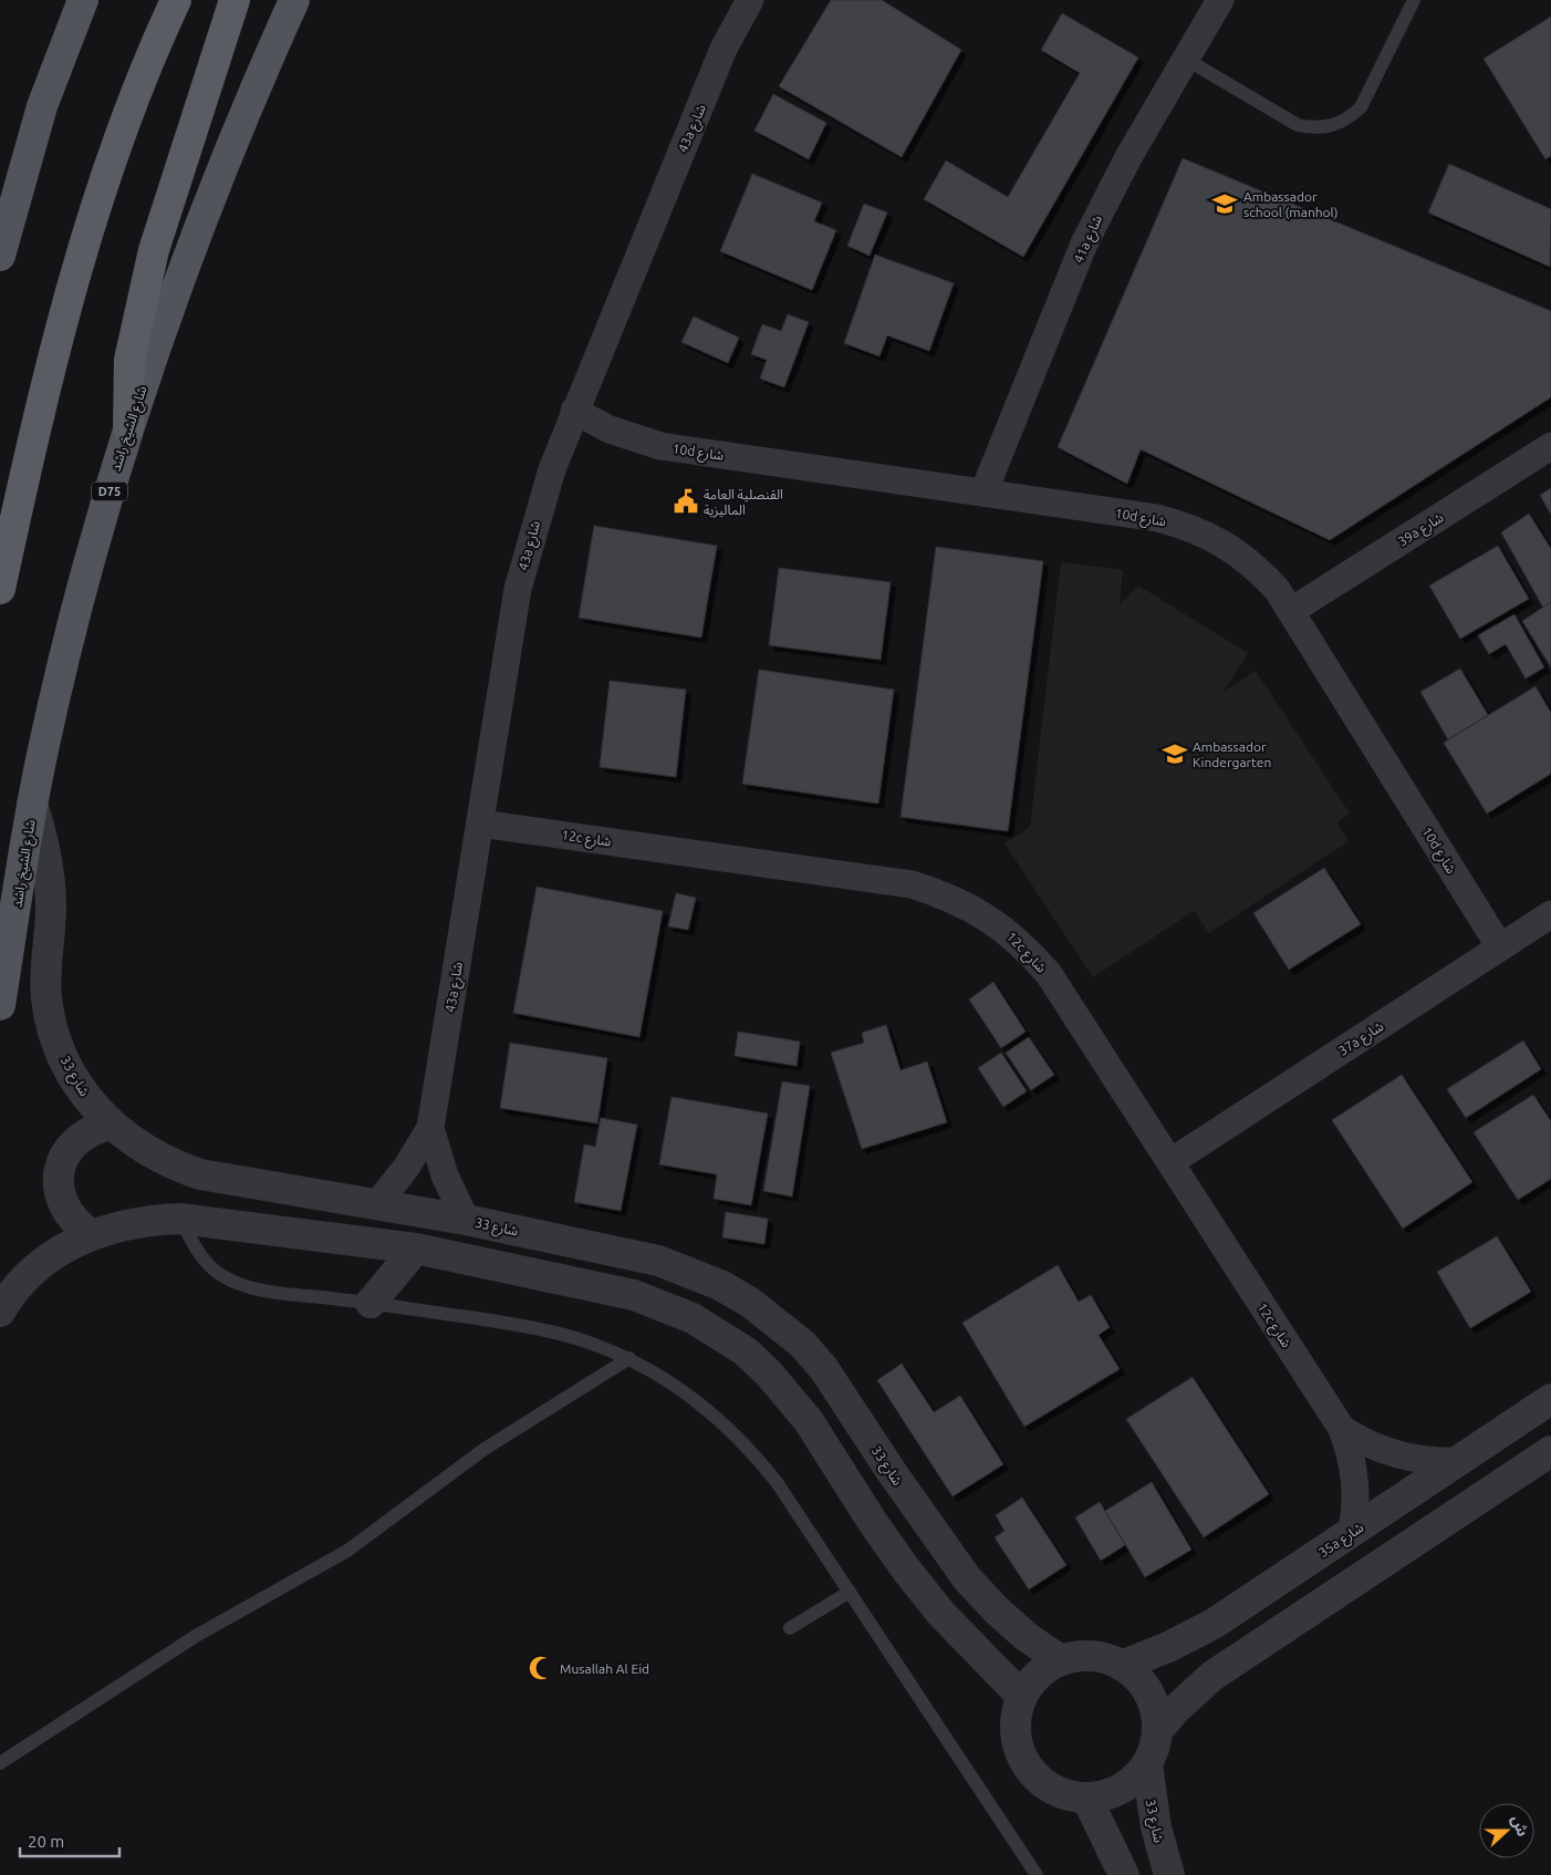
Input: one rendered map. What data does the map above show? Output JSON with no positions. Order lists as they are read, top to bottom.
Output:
{
  "streets": {
    "main road": ["شارع الشيخ راشد", "D75"],
    "street": [
      "43a شارع",
      "41a شارع",
      "10d شارع",
      "39a شارع",
      "12c شارع",
      "37a شارع",
      "شارع 33",
      "35a شارع"
    ]
  },
  "crossings": [
    ["43a شارع", "10d شارع"],
    ["43a شارع", "12c شارع"],
    ["43a شارع", "شارع 33"],
    ["41a شارع", "10d شارع"],
    ["شارع الشيخ راشد", "شارع 33"],
    ["10d شارع", "39a شارع"],
    ["10d شارع", "37a شارع"],
    ["12c شارع", "37a شارع"],
    ["12c شارع", "35a شارع"],
    ["شارع 33", "35a شارع"]
  ],
  "places": {
    "school or university": ["Ambassador school (manhol)", "Ambassador Kindergarten"],
    "public building": ["القنصلية العامة الماليزية"],
    "mosque": ["Musallah Al Eid"]
  },
  "scale_bar": "20 m",
  "north": "right"
}
